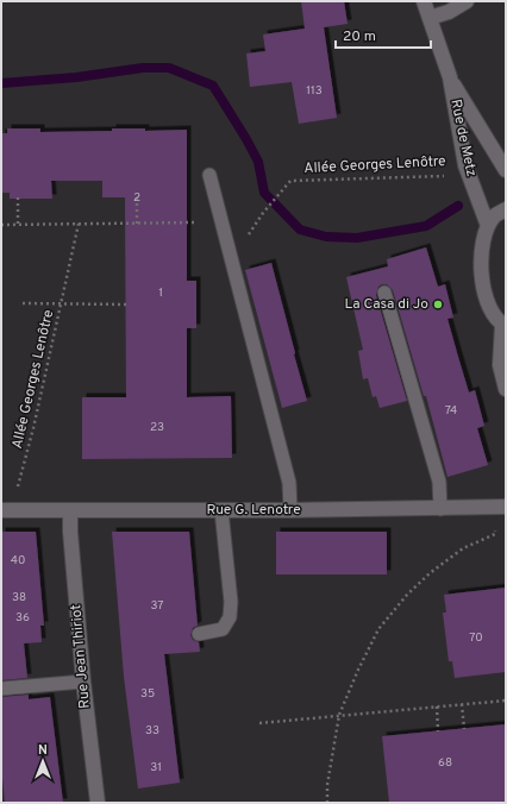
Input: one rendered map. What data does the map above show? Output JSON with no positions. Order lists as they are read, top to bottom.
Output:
{
  "streets": {
    "street": ["Rue de Metz", "Rue G. Lenotre", "Rue Jean Thiriot"],
    "path": ["Allée Georges Lenôtre"]
  },
  "crossings": [
    ["Rue de Metz", "Allée Georges Lenôtre"],
    ["Allée Georges Lenôtre", "Rue G. Lenotre"],
    ["Rue G. Lenotre", "Rue Jean Thiriot"]
  ],
  "places": ["La Casa di Jo"],
  "house_numbers": [
    "113",
    "2",
    "1",
    "74",
    "23",
    "40",
    "38",
    "37",
    "36",
    "70",
    "35",
    "33",
    "68",
    "31"
  ],
  "scale_bar": "20 m",
  "north": "top"
}
